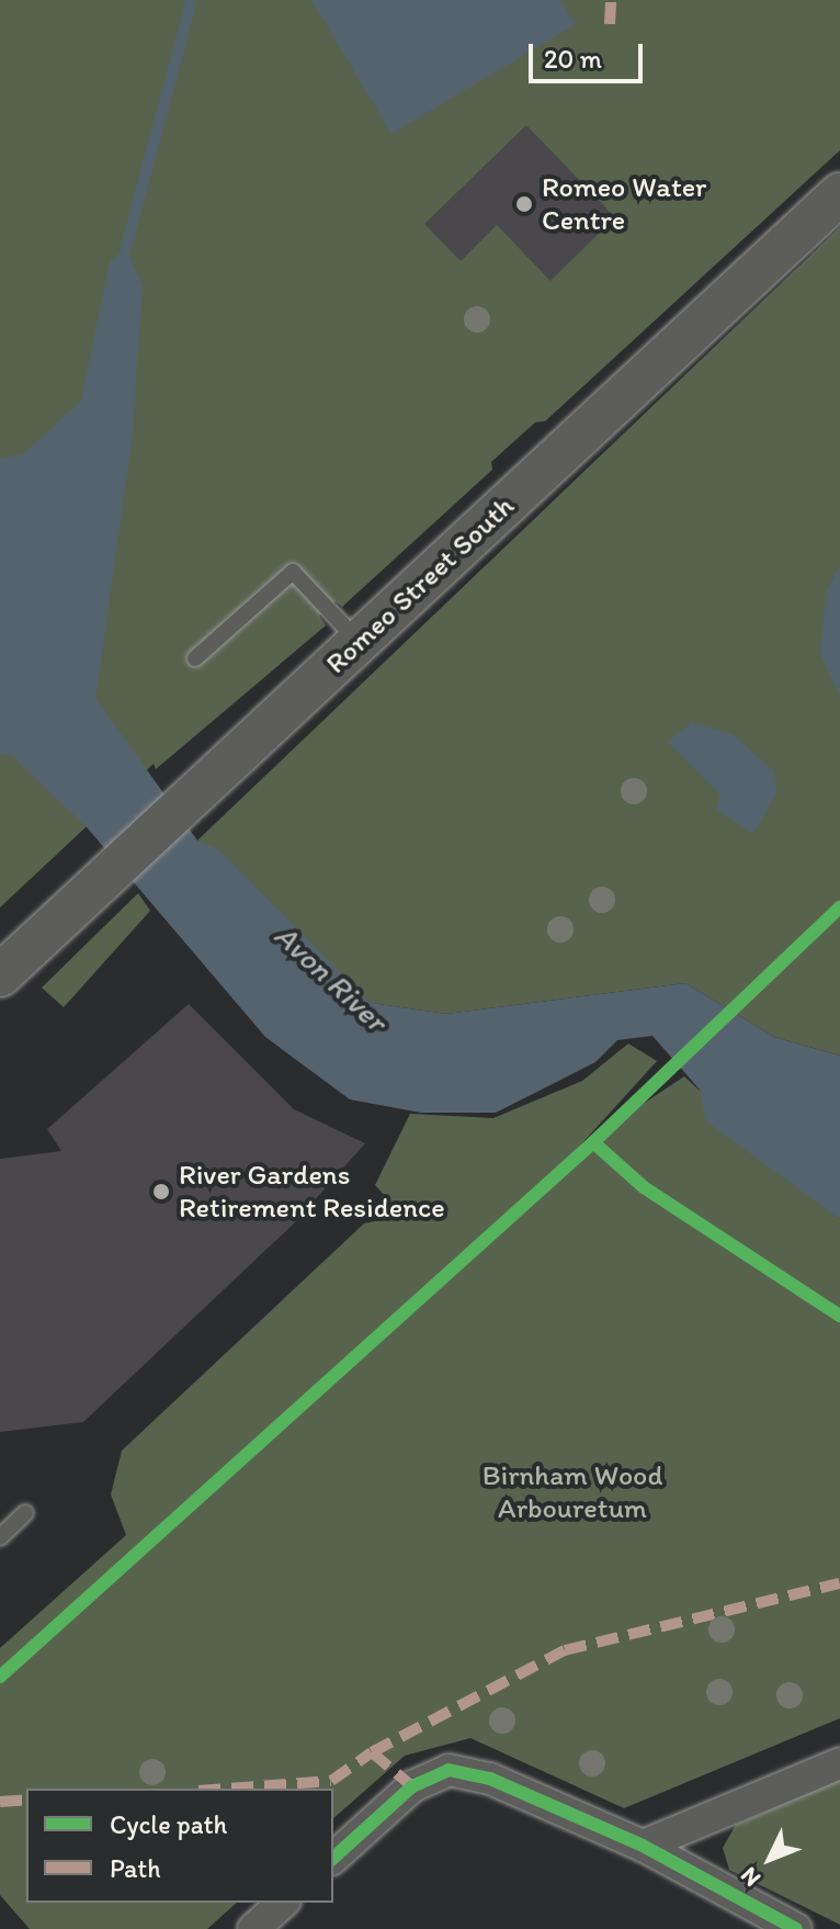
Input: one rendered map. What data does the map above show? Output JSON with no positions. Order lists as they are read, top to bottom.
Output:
{
  "streets": {
    "main road": ["Romeo Street South"]
  },
  "water": ["Avon River"],
  "parks": ["Birnham Wood Arbouretum"],
  "places": ["Romeo Water Centre", "River Gardens Retirement Residence"],
  "legend": ["Cycle path", "Path"],
  "scale_bar": "20 m",
  "north": "bottom left"
}
